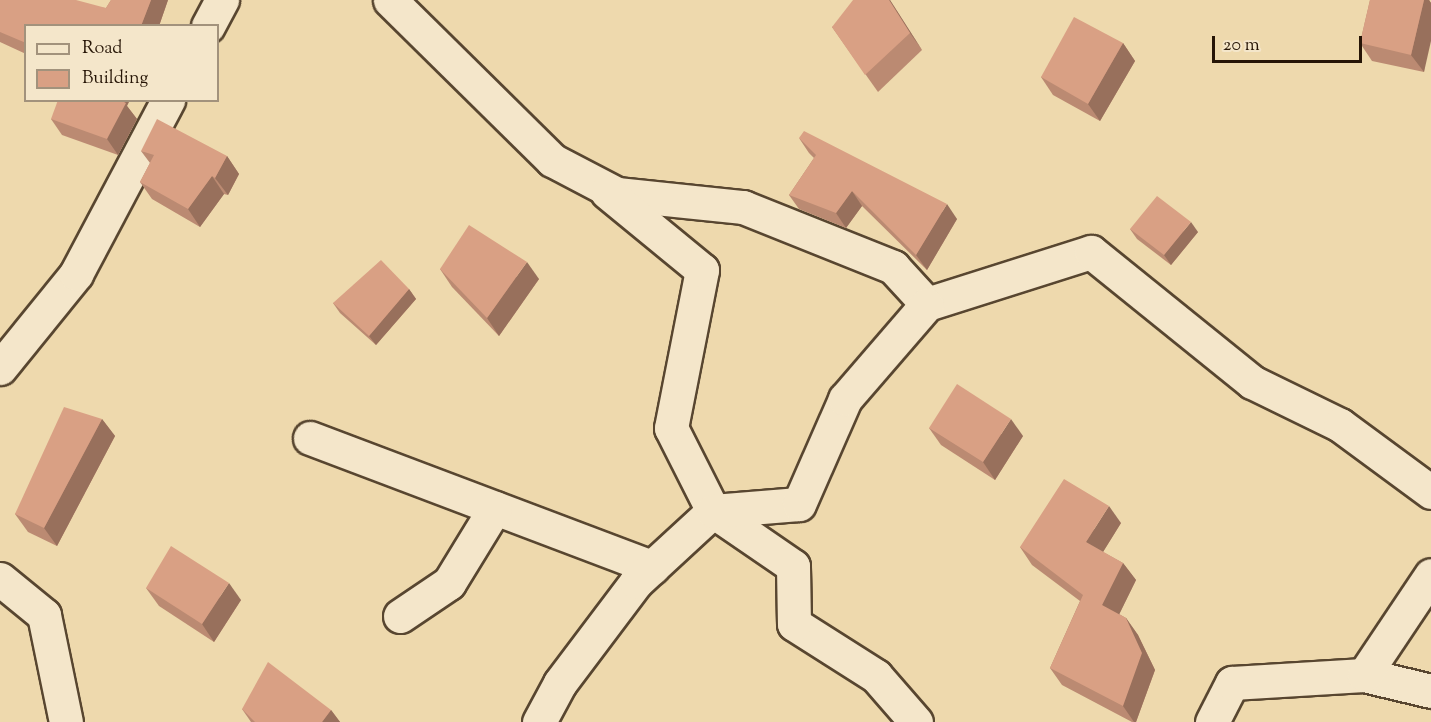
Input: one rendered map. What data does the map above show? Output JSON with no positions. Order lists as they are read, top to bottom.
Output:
{
  "legend": ["Road", "Building"],
  "scale_bar": "20 m"
}
